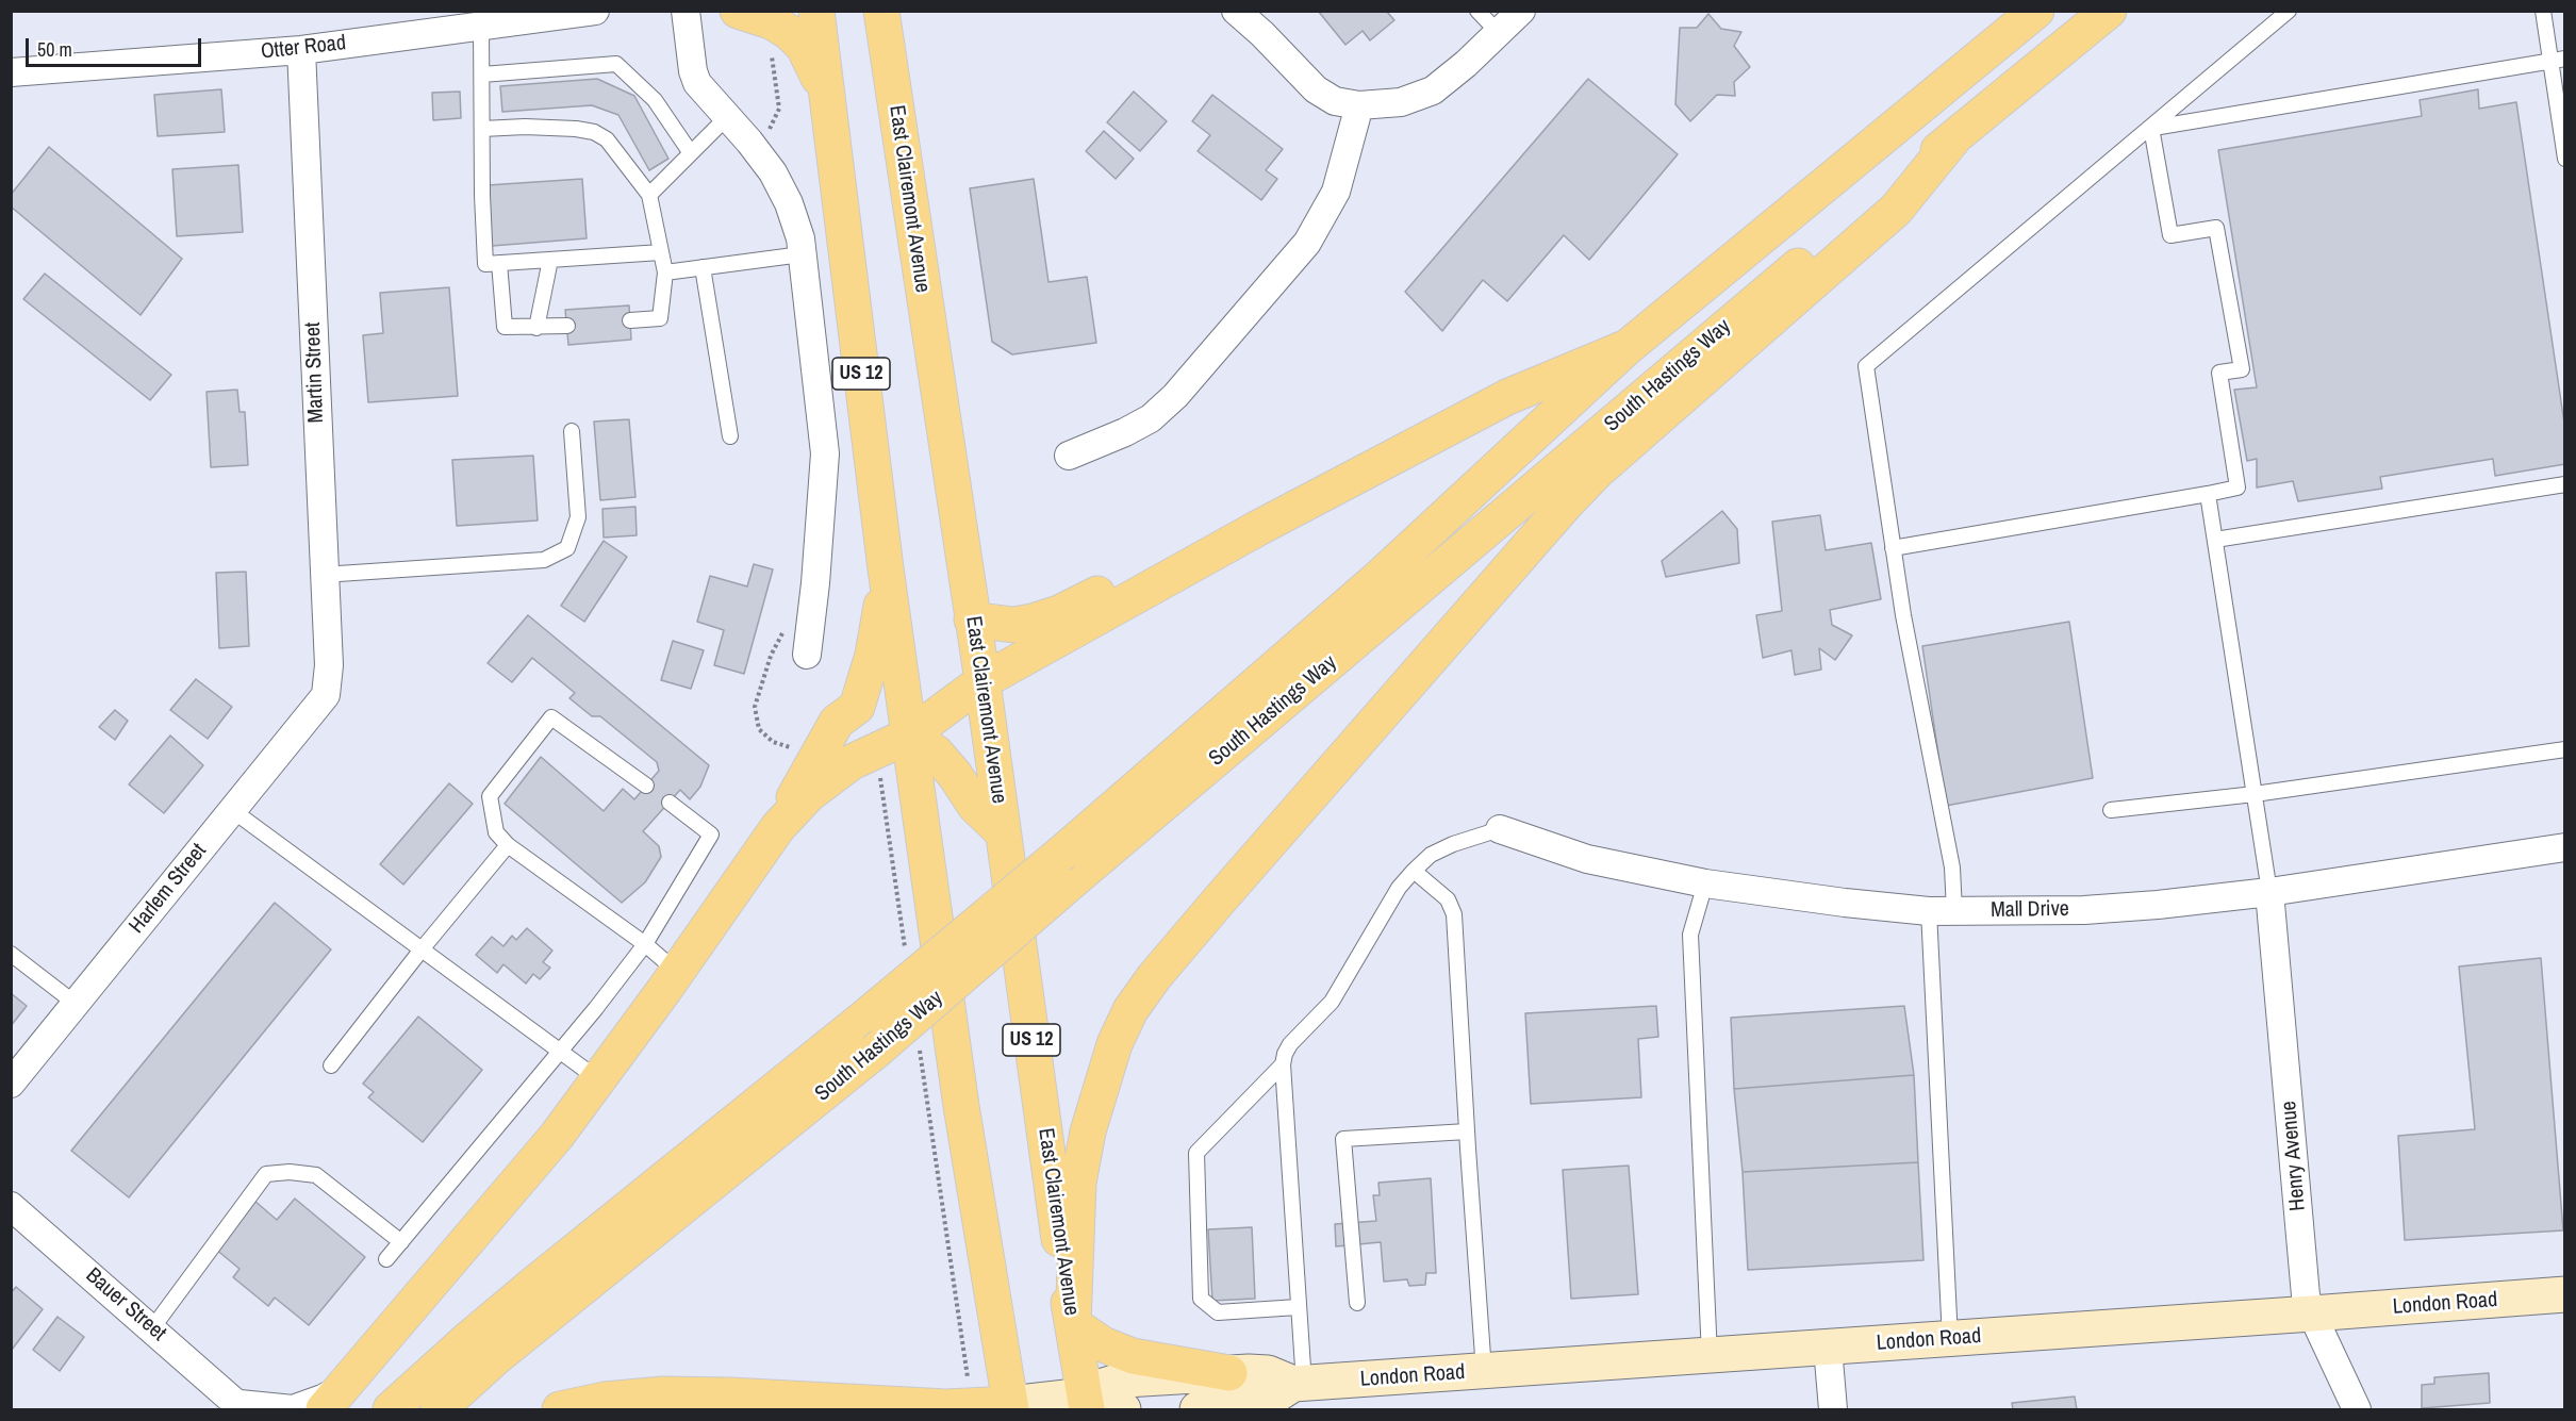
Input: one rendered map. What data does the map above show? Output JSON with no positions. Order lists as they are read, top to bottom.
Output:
{
  "streets": {
    "main road": ["East Clairemont Avenue", "US 12", "South Hastings Way"],
    "street": [
      "Otter Road",
      "Martin Street",
      "Harlem Street",
      "Mall Drive",
      "Henry Avenue",
      "London Road",
      "Bauer Street"
    ]
  },
  "crossings": [
    ["Otter Road", "Martin Street"],
    ["East Clairemont Avenue", "London Road"],
    ["Martin Street", "Harlem Street"],
    ["US 12", "London Road"],
    ["Mall Drive", "Henry Avenue"],
    ["Henry Avenue", "London Road"]
  ],
  "scale_bar": "50 m"
}
